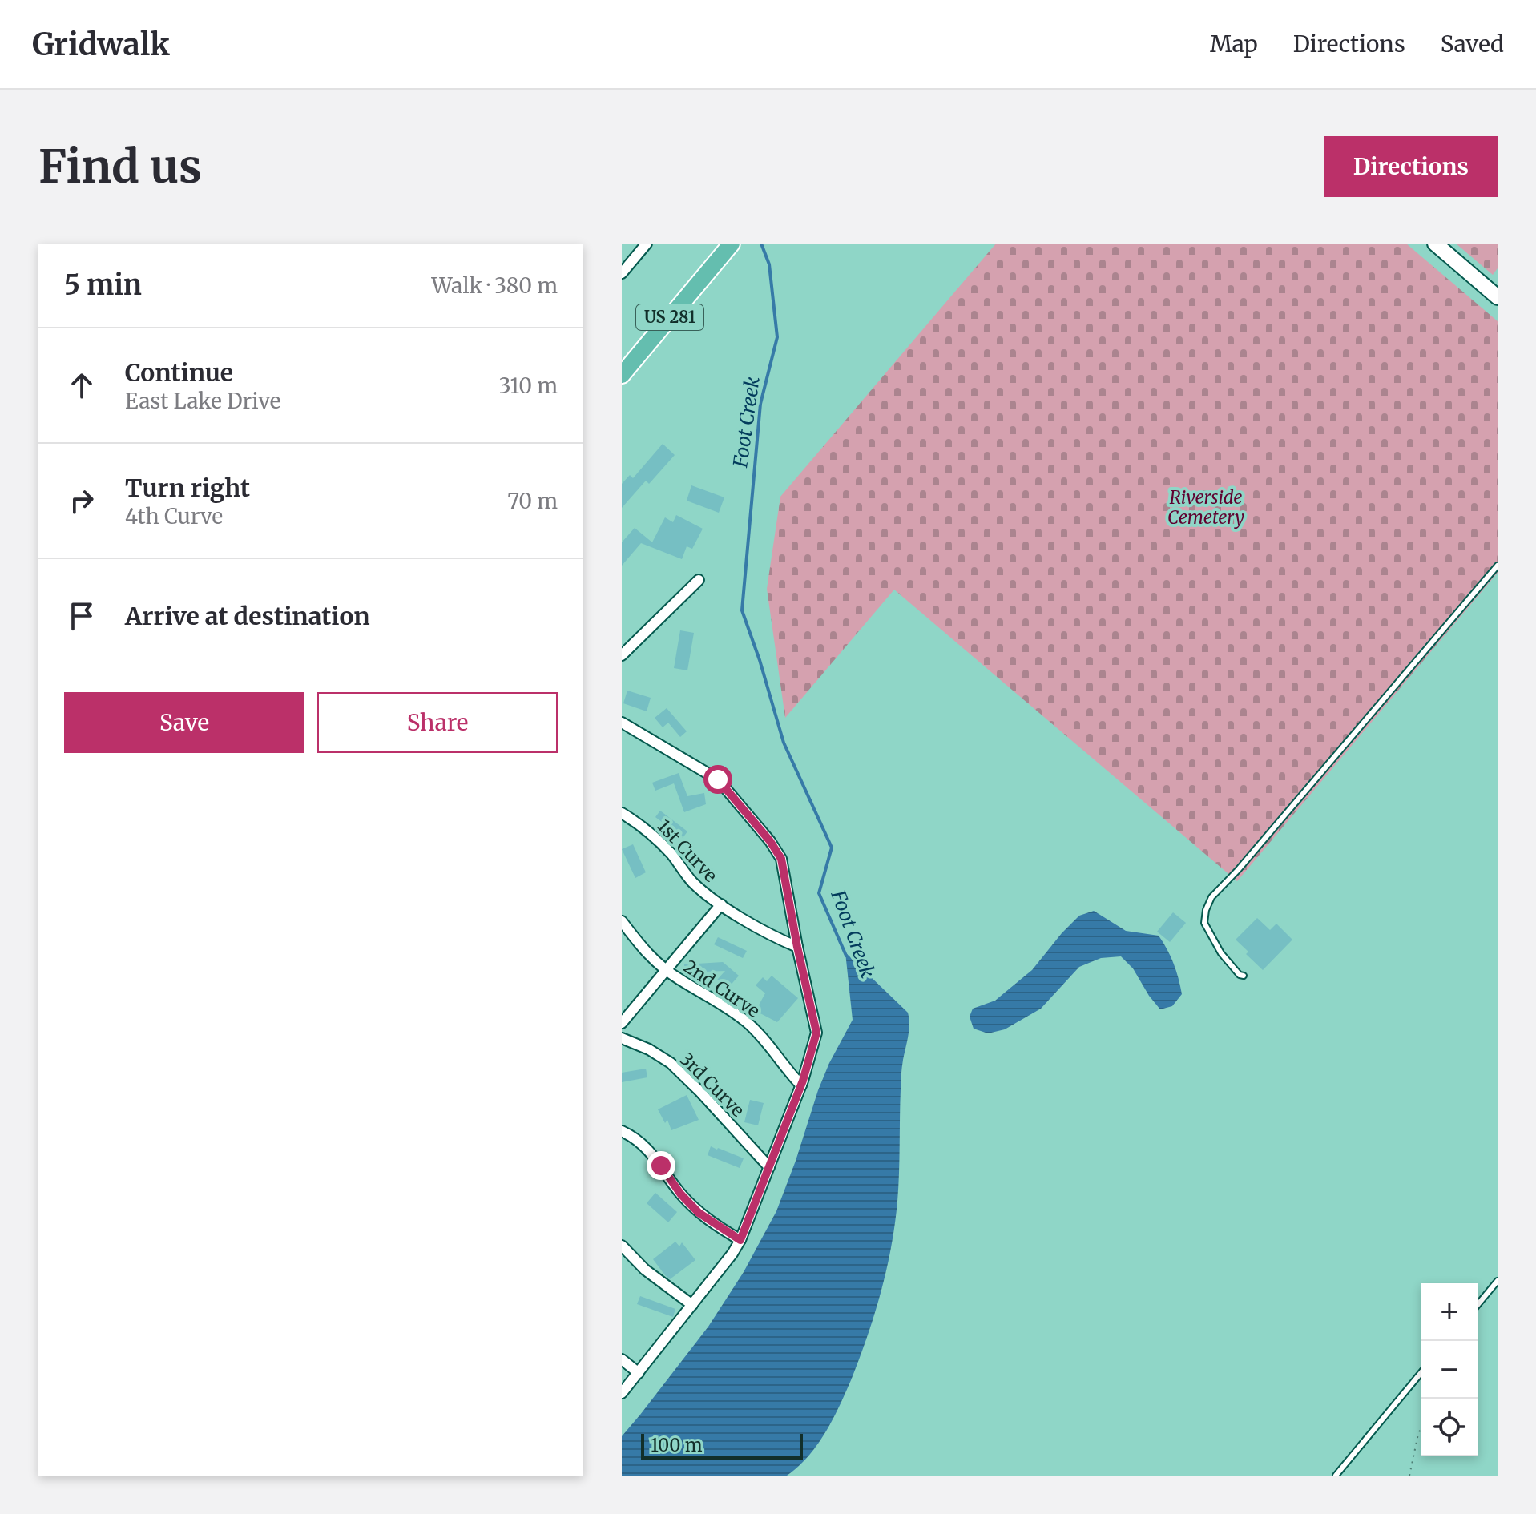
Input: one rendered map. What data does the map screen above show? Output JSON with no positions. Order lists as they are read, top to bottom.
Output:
{
  "streets": {
    "highway": ["US 281"],
    "street": ["1st Curve", "2nd Curve", "3rd Curve"]
  },
  "water": ["Foot Creek"],
  "parks": ["Riverside Cemetery"],
  "scale_bar": "100 m",
  "page": {
    "header": "Gridwalk",
    "nav": ["Map", "Directions", "Saved"],
    "buttons": [
      "Directions",
      ["Save", "Share"]
    ],
    "title": "Find us",
    "heading": ["5 min", "Walk · 380 m"],
    "list": [
      ["Continue", "East Lake Drive", "310 m"],
      ["Turn right", "4th Curve", "70 m"],
      "Arrive at destination"
    ],
    "map_buttons": ["+", "−"],
    "scale": "100 m"
  }
}
